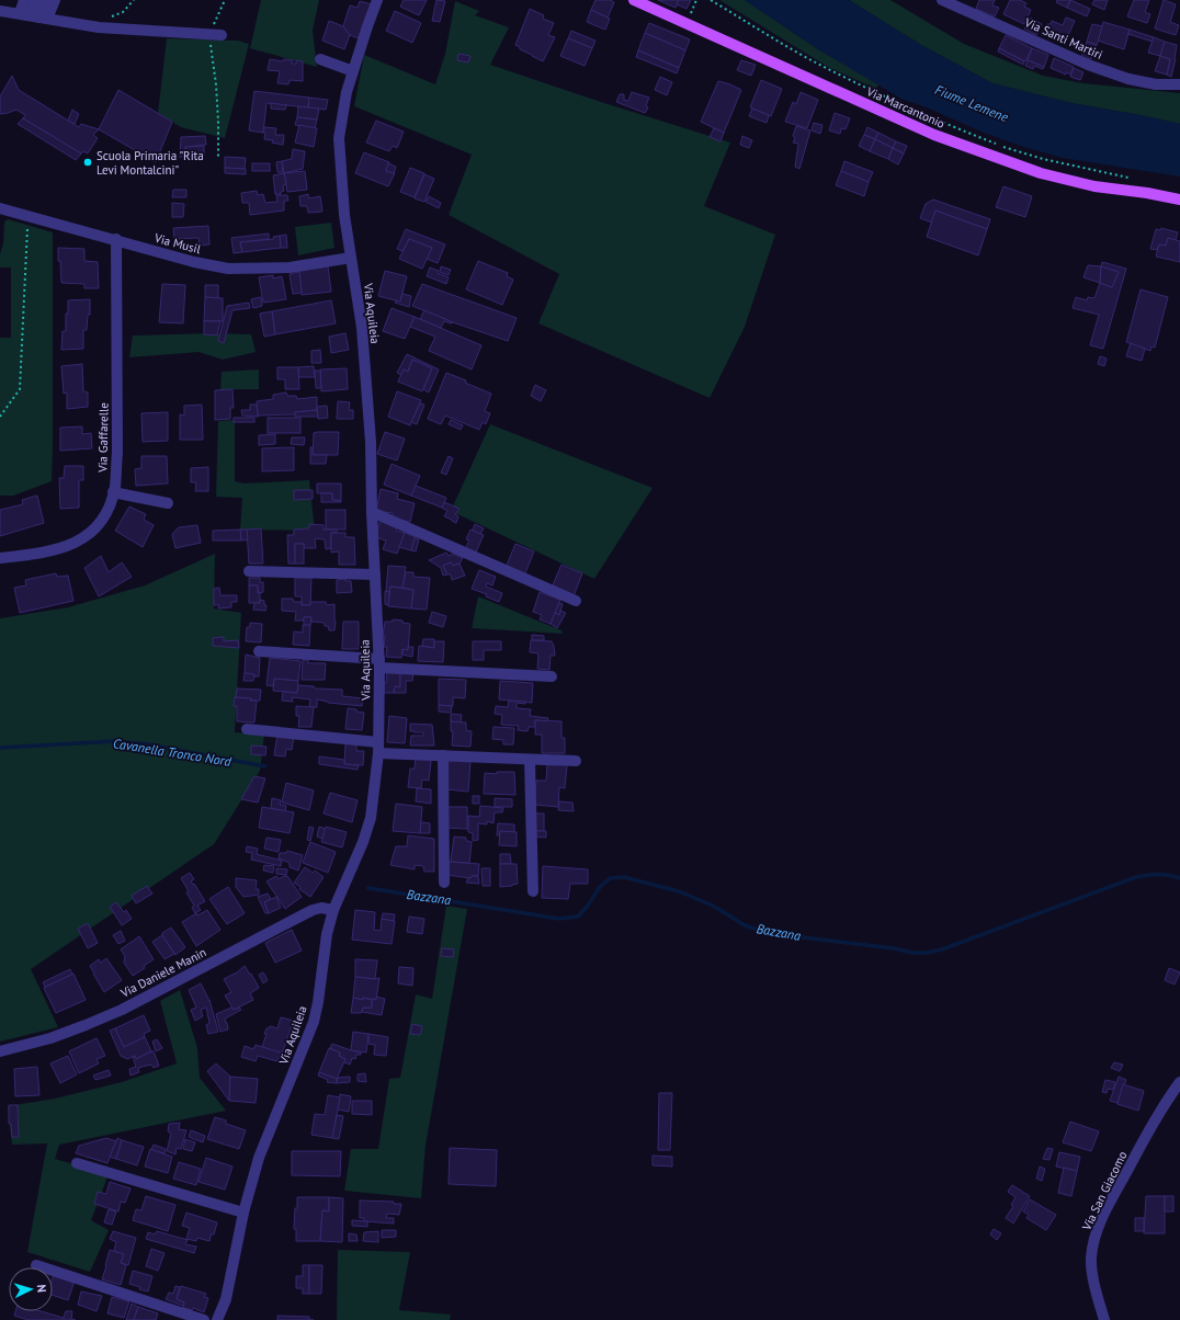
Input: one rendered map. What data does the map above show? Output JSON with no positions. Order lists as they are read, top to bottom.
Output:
{
  "streets": {
    "main road": ["Via Marcantonio"],
    "street": [
      "Via Santi Martiri",
      "Via Musil",
      "Via Aquileia",
      "Via Gaffarelle",
      "Via Daniele Manin",
      "Via San Giacomo"
    ]
  },
  "crossings": [
    ["Via Musil", "Via Aquileia"],
    ["Via Musil", "Via Gaffarelle"],
    ["Via Aquileia", "Via Daniele Manin"]
  ],
  "water": ["Fiume Lemene", "Cavanella Tronco Nord", "Bazzana"],
  "places": ["Scuola Primaria \"Rita Levi Montalcini\""],
  "north": "right"
}
